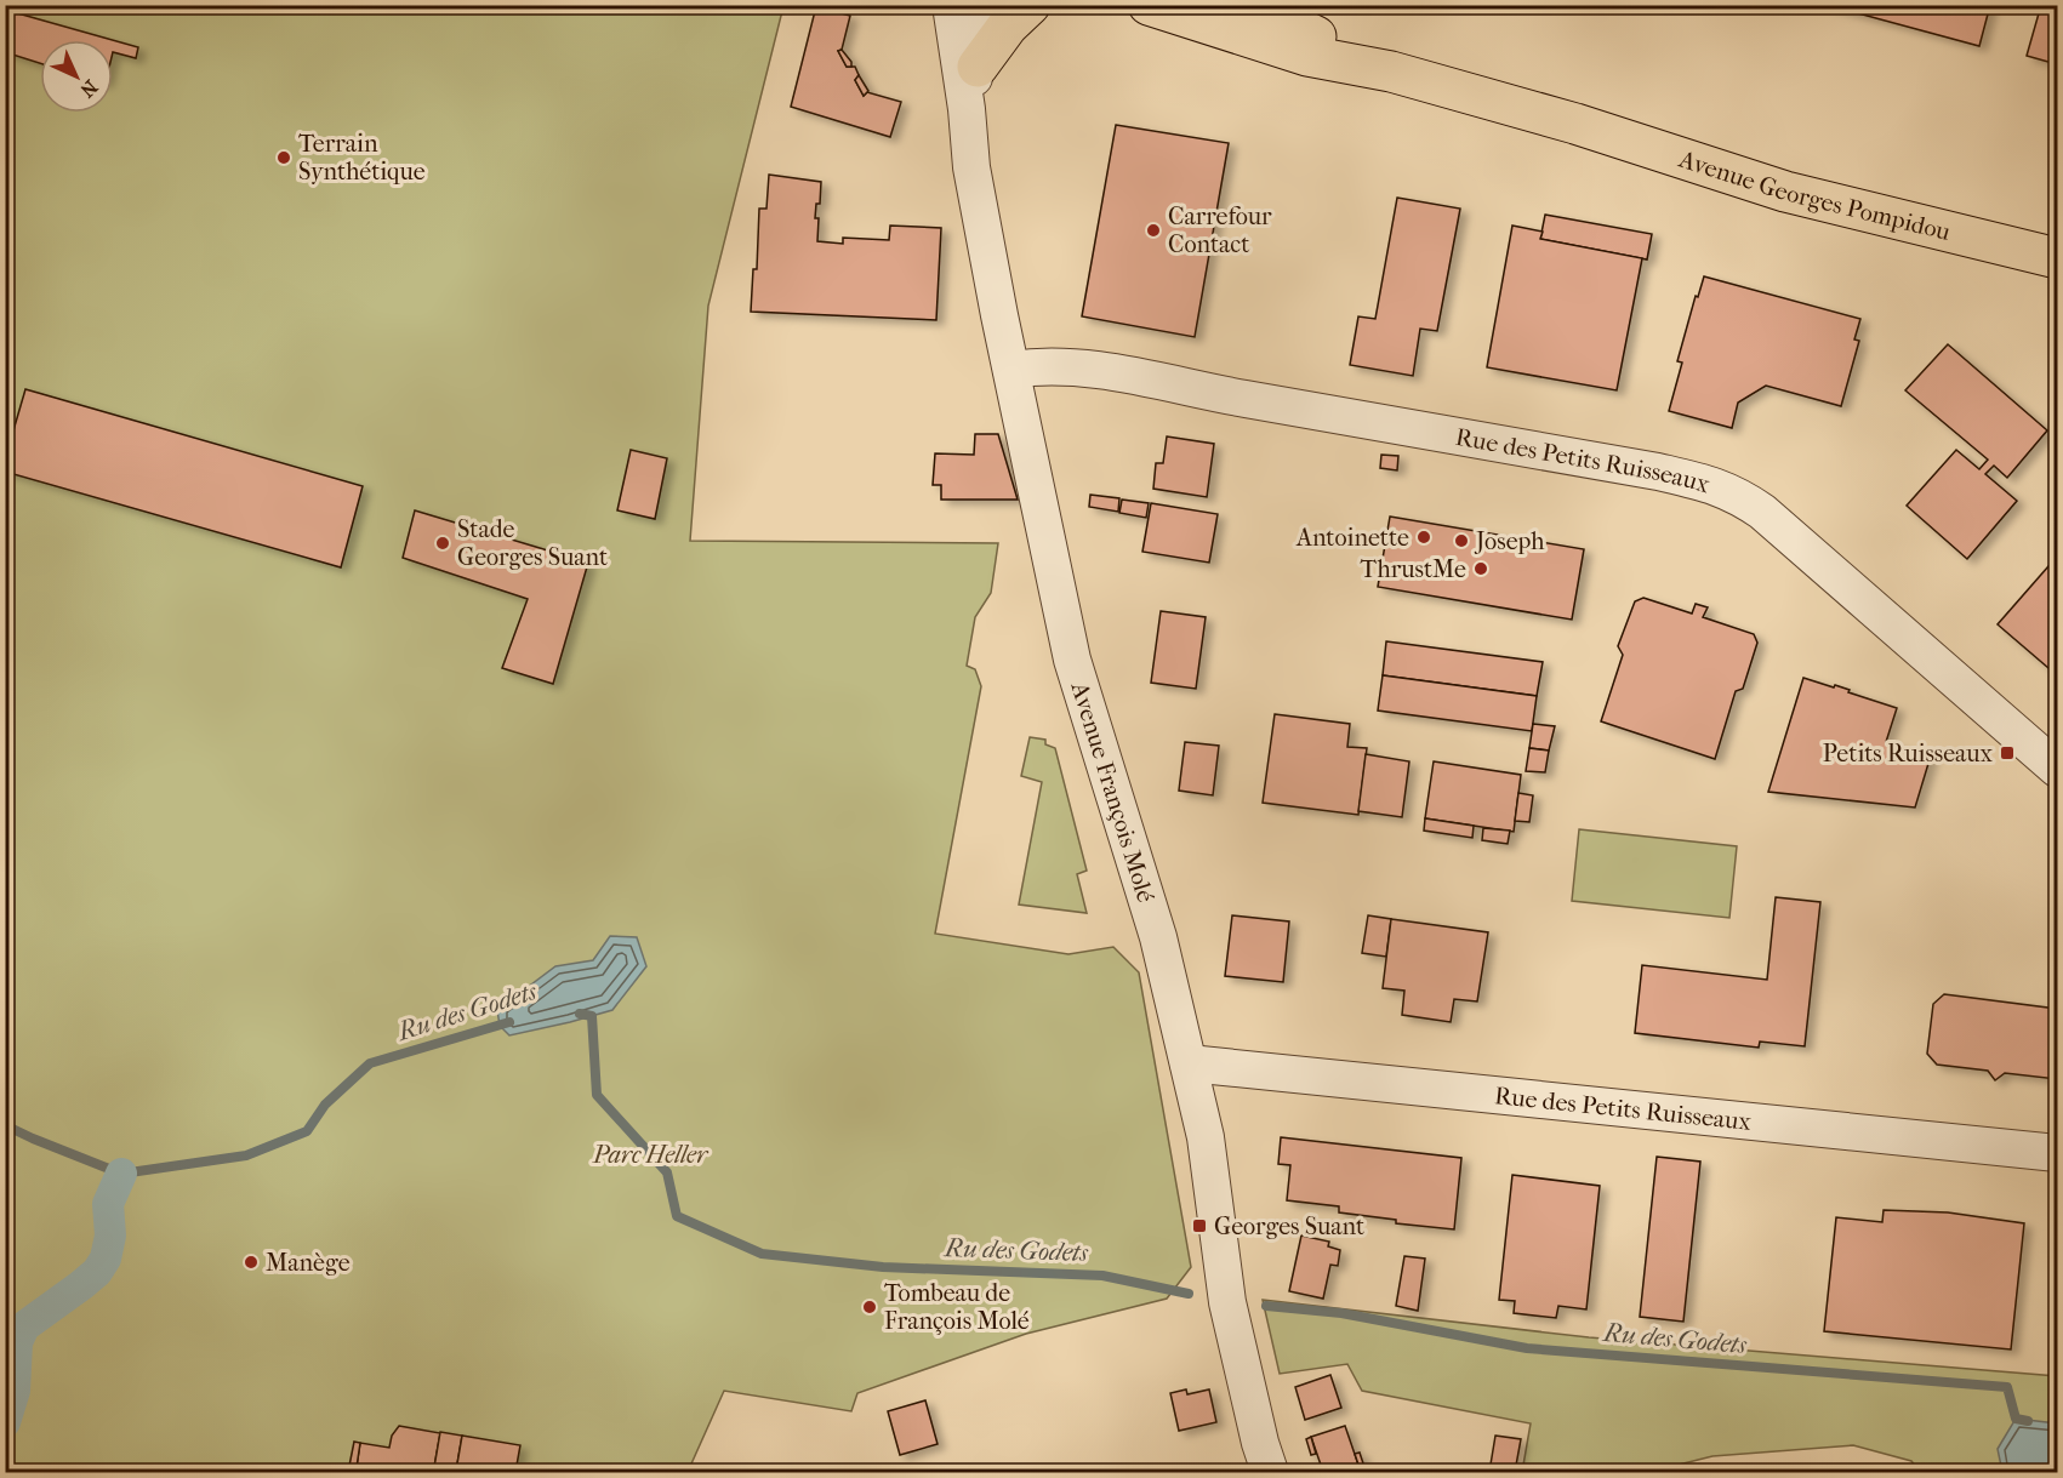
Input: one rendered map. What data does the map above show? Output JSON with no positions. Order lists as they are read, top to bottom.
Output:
{
  "streets": {
    "main road": ["Avenue Georges Pompidou"],
    "street": ["Rue des Petits Ruisseaux", "Avenue François Molé"]
  },
  "crossings": [
    ["Rue des Petits Ruisseaux", "Avenue François Molé"]
  ],
  "water": ["Ru des Godets"],
  "parks": ["Parc Heller"],
  "places": {
    "other": [
      "Terrain Synthétique",
      "Carrefour Contact",
      "Antoinette",
      "Joseph",
      "Stade Georges Suant",
      "ThrustMe",
      "Manège",
      "Tombeau de François Molé"
    ],
    "transit": ["Petits Ruisseaux", "Georges Suant"]
  },
  "north": "bottom right"
}
